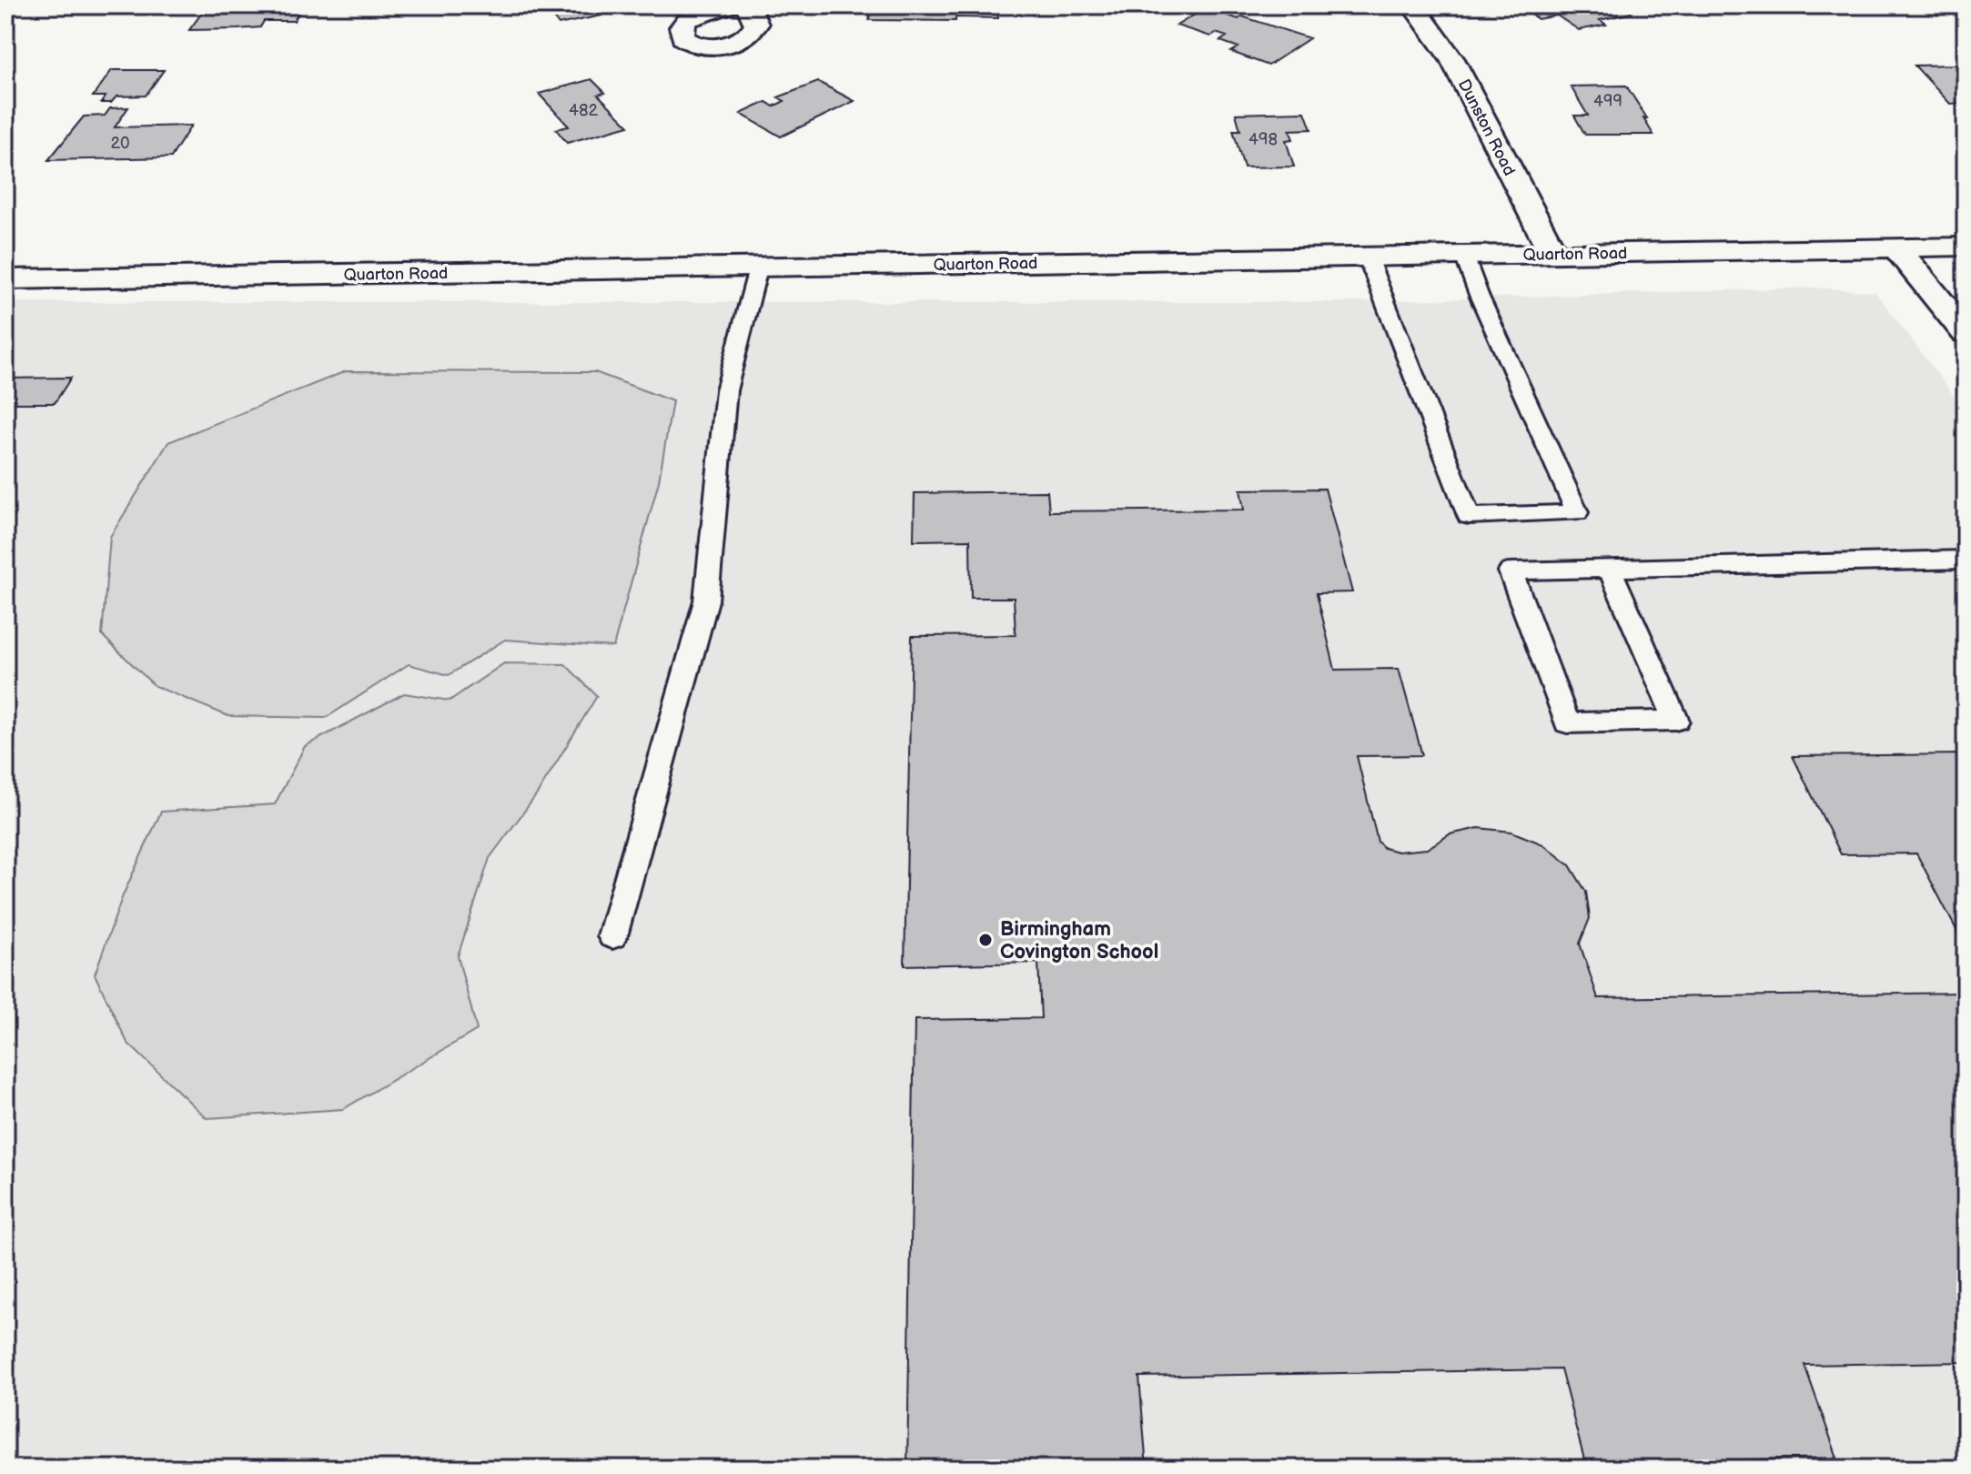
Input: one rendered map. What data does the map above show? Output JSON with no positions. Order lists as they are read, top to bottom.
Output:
{
  "streets": {
    "street": ["Dunston Road", "Quarton Road"]
  },
  "crossings": [
    ["Dunston Road", "Quarton Road"]
  ],
  "places": ["Birmingham Covington School"],
  "house_numbers": [
    "499",
    "482",
    "498",
    "20"
  ]
}
